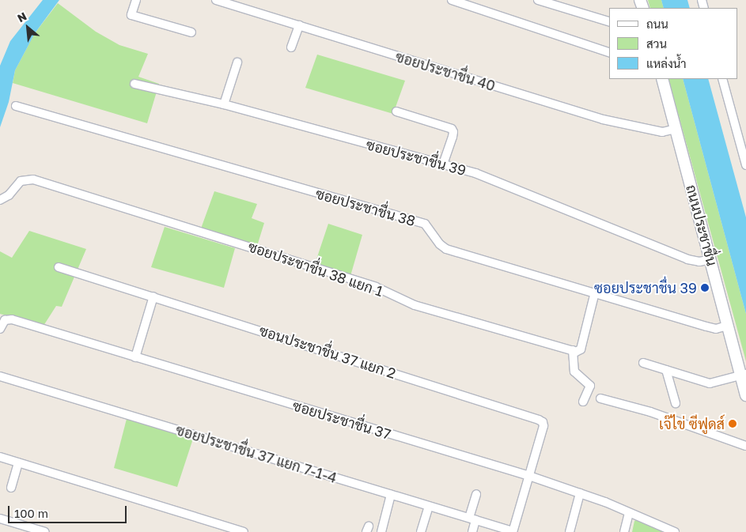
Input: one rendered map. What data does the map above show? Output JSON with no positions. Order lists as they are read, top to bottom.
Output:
{
  "streets": {
    "main road": ["ถนนประชาชื่น"],
    "street": [
      "ซอยประชาชื่น 40",
      "ซอยประชาชื่น 39",
      "ซอยประชาชื่น 38",
      "ซอยประชาชื่น 38 แยก 1",
      "ซอนประชาชื่น 37 แยก 2",
      "ซอยประชาชื่น 37",
      "ซอยประชาชื่น 37 แยก 7-1-4"
    ]
  },
  "crossings": [
    ["ซอยประชาชื่น 40", "ถนนประชาชื่น"],
    ["ซอยประชาชื่น 39", "ถนนประชาชื่น"],
    ["ซอยประชาชื่น 38", "ถนนประชาชื่น"],
    ["ซอนประชาชื่น 37 แยก 2", "ซอยประชาชื่น 37"]
  ],
  "places": ["ซอยประชาชื่น 39", "เจ๊ไข่ ซีฟูดส์"],
  "legend": ["ถนน", "สวน", "แหล่งน้ำ"],
  "scale_bar": "100 m",
  "north": "top left"
}
